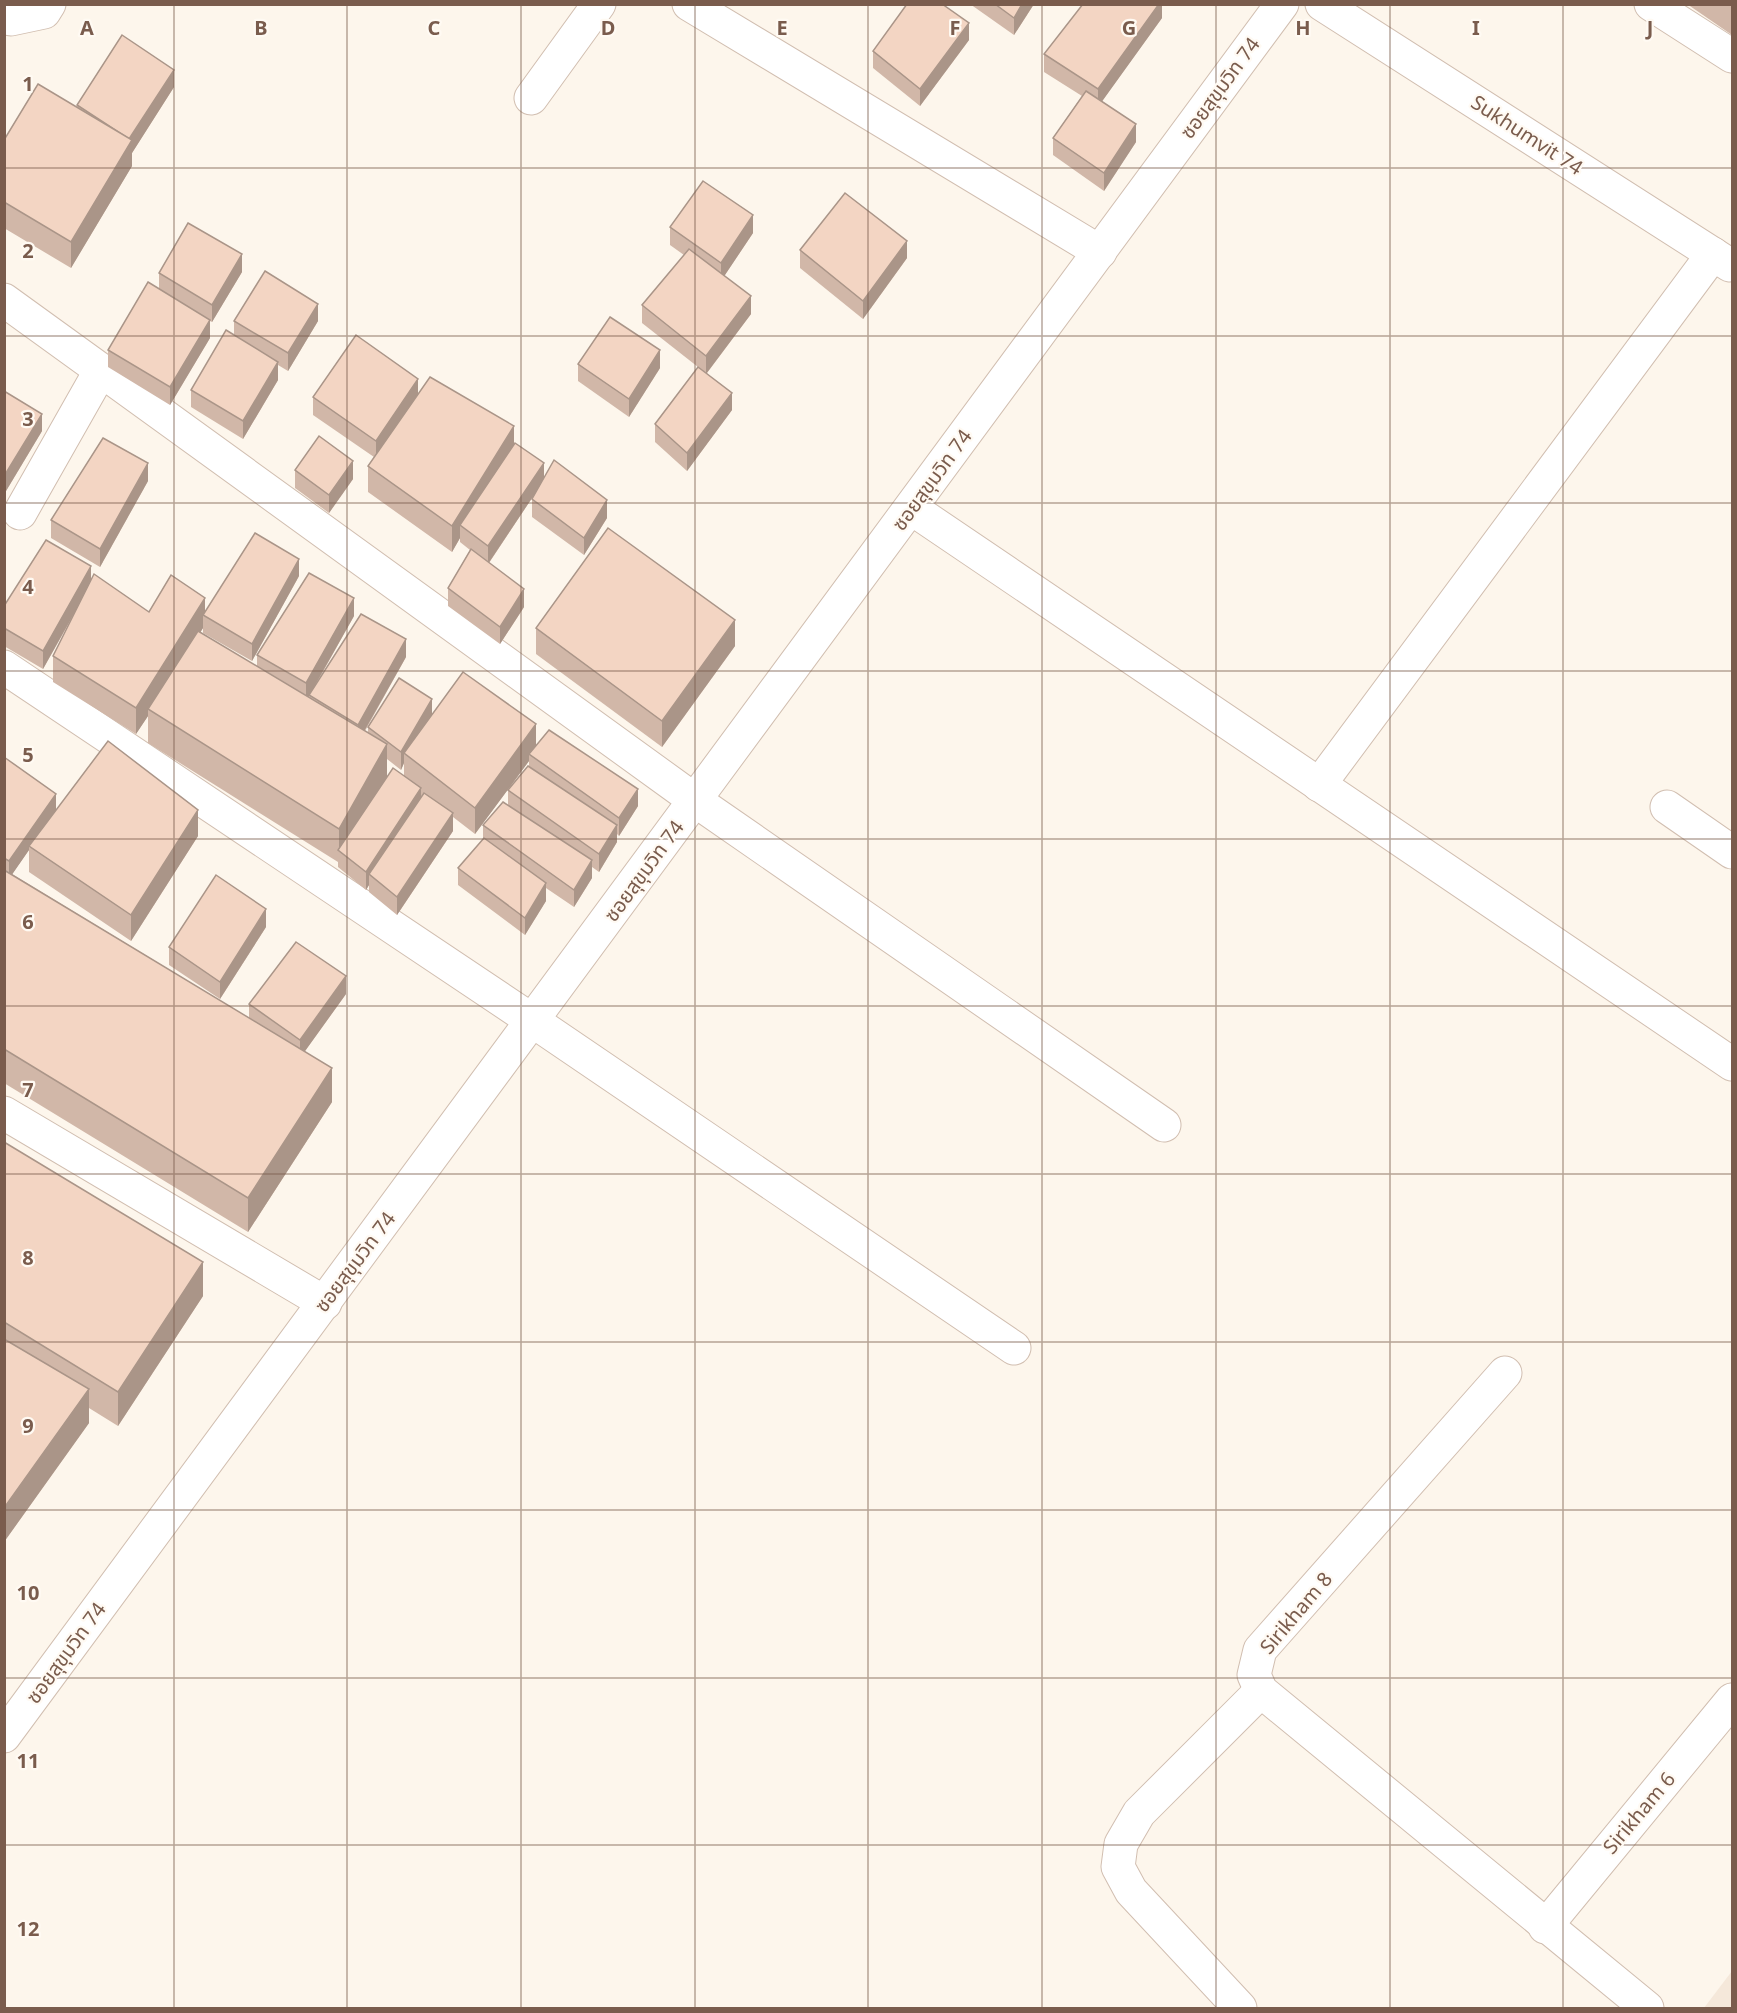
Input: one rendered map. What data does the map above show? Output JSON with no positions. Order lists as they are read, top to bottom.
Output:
{
  "streets": {
    "street": [
      "ซอยสุขุมวิท 74",
      "Sukhumvit 74",
      "Sirikham 8",
      "Sirikham 6"
    ]
  },
  "grid": {
    "columns": [
      "A",
      "B",
      "C",
      "D",
      "E",
      "F",
      "G",
      "H",
      "I",
      "J"
    ],
    "rows": [
      "1",
      "2",
      "3",
      "4",
      "5",
      "6",
      "7",
      "8",
      "9",
      "10",
      "11",
      "12"
    ]
  }
}
